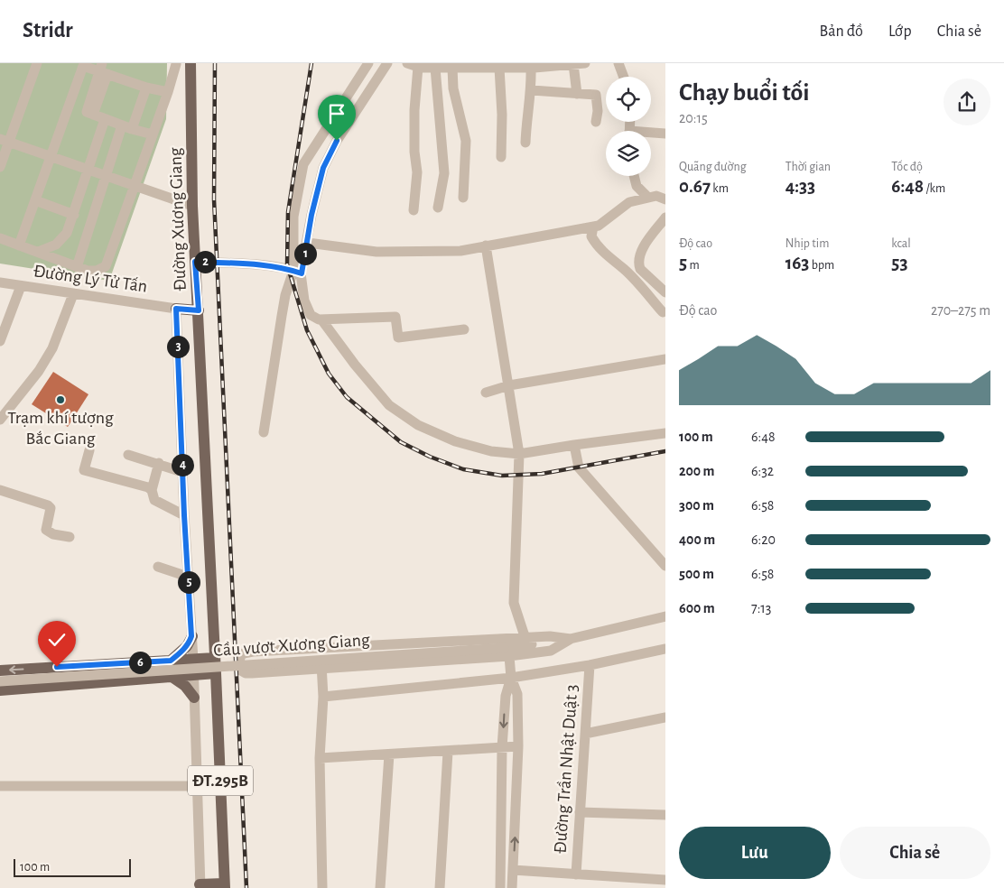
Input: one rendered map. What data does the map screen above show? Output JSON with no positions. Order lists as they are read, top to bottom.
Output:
{
  "streets": {
    "main road": ["Đường Xương Giang", "ĐT.295B"],
    "street": ["Đường Lý Tử Tấn", "Cầu vượt Xương Giang", "Đường Trần Nhật Duật 3"]
  },
  "crossings": [
    ["Đường Xương Giang", "Đường Lý Tử Tấn"]
  ],
  "places": ["Trạm khí tượng Bắc Giang"],
  "scale_bar": "100 m",
  "page": {
    "header": "Stridr",
    "nav": ["Bản đồ", "Lớp", "Chia sẻ"],
    "heading": ["Chạy buổi tối", "20:15"],
    "stats": [
      ["Quãng đường", "0.67 km"],
      ["Thời gian", "4:33"],
      ["Tốc độ", "6:48 /km"],
      ["Độ cao", "5 m"],
      ["Nhịp tim", "163 bpm"],
      ["kcal", "53"]
    ],
    "pins": [
      "1",
      "2",
      "3",
      "4",
      "5",
      "6"
    ],
    "chart": ["Độ cao", "270–275 m"],
    "list": [
      {
        "name": "100 m",
        "note": "6:48"
      },
      {
        "name": "200 m",
        "note": "6:32"
      },
      {
        "name": "300 m",
        "note": "6:58"
      },
      {
        "name": "400 m",
        "note": "6:20"
      },
      {
        "name": "500 m",
        "note": "6:58"
      },
      {
        "name": "600 m",
        "note": "7:13"
      }
    ],
    "buttons": ["Lưu", "Chia sẻ"],
    "scale": "100 m"
  }
}
